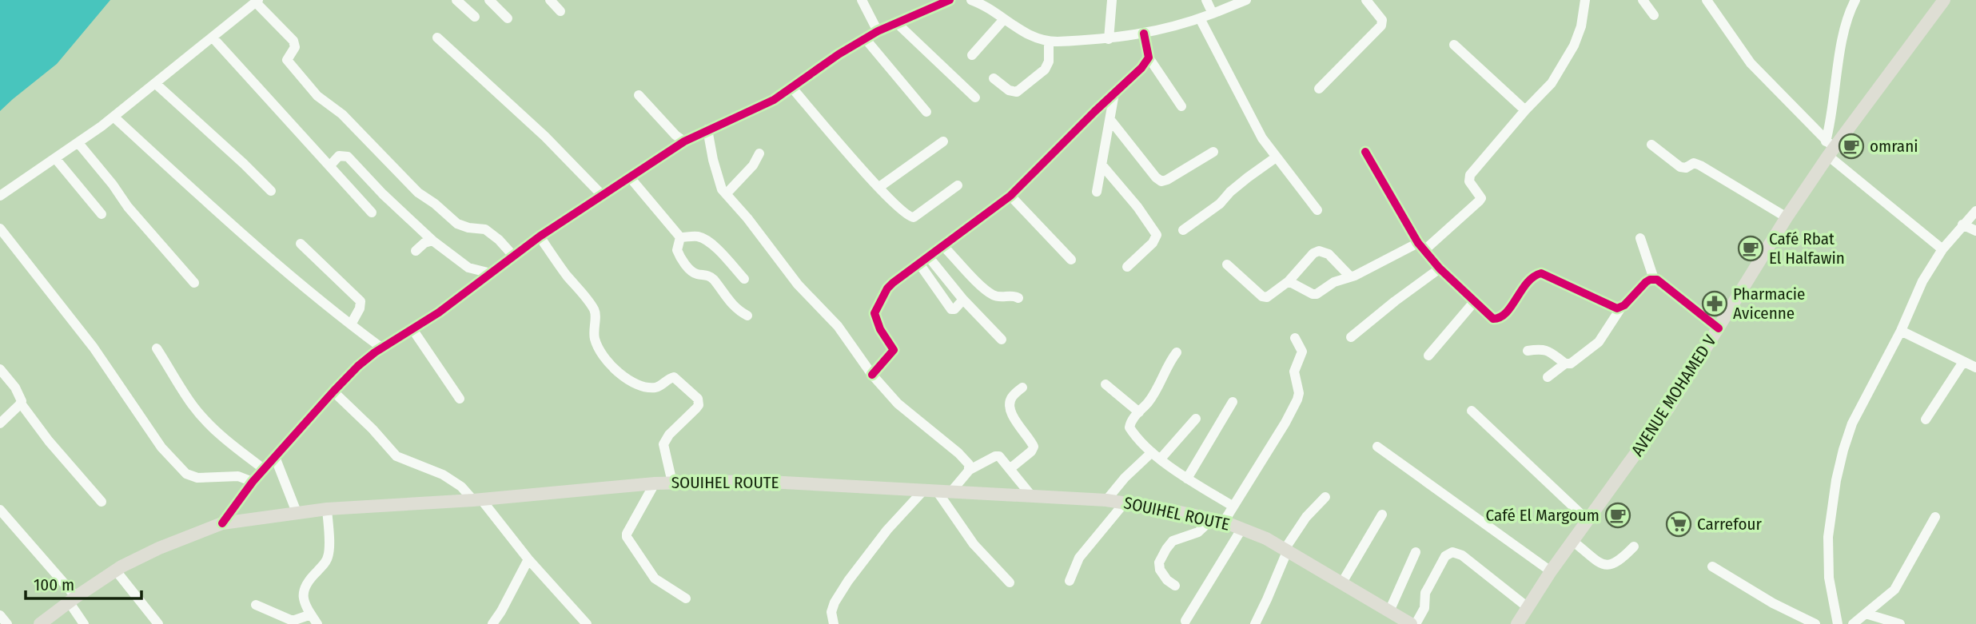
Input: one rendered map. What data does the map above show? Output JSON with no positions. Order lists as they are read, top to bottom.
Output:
{
  "streets": {
    "main road": ["AVENUE MOHAMED V", "SOUIHEL ROUTE"]
  },
  "places": {
    "cafe": ["omrani", "Café Rbat El Halfawin", "Café El Margoum"],
    "pharmacy": ["Pharmacie Avicenne"],
    "supermarket": ["Carrefour"]
  },
  "scale_bar": "100 m"
}
